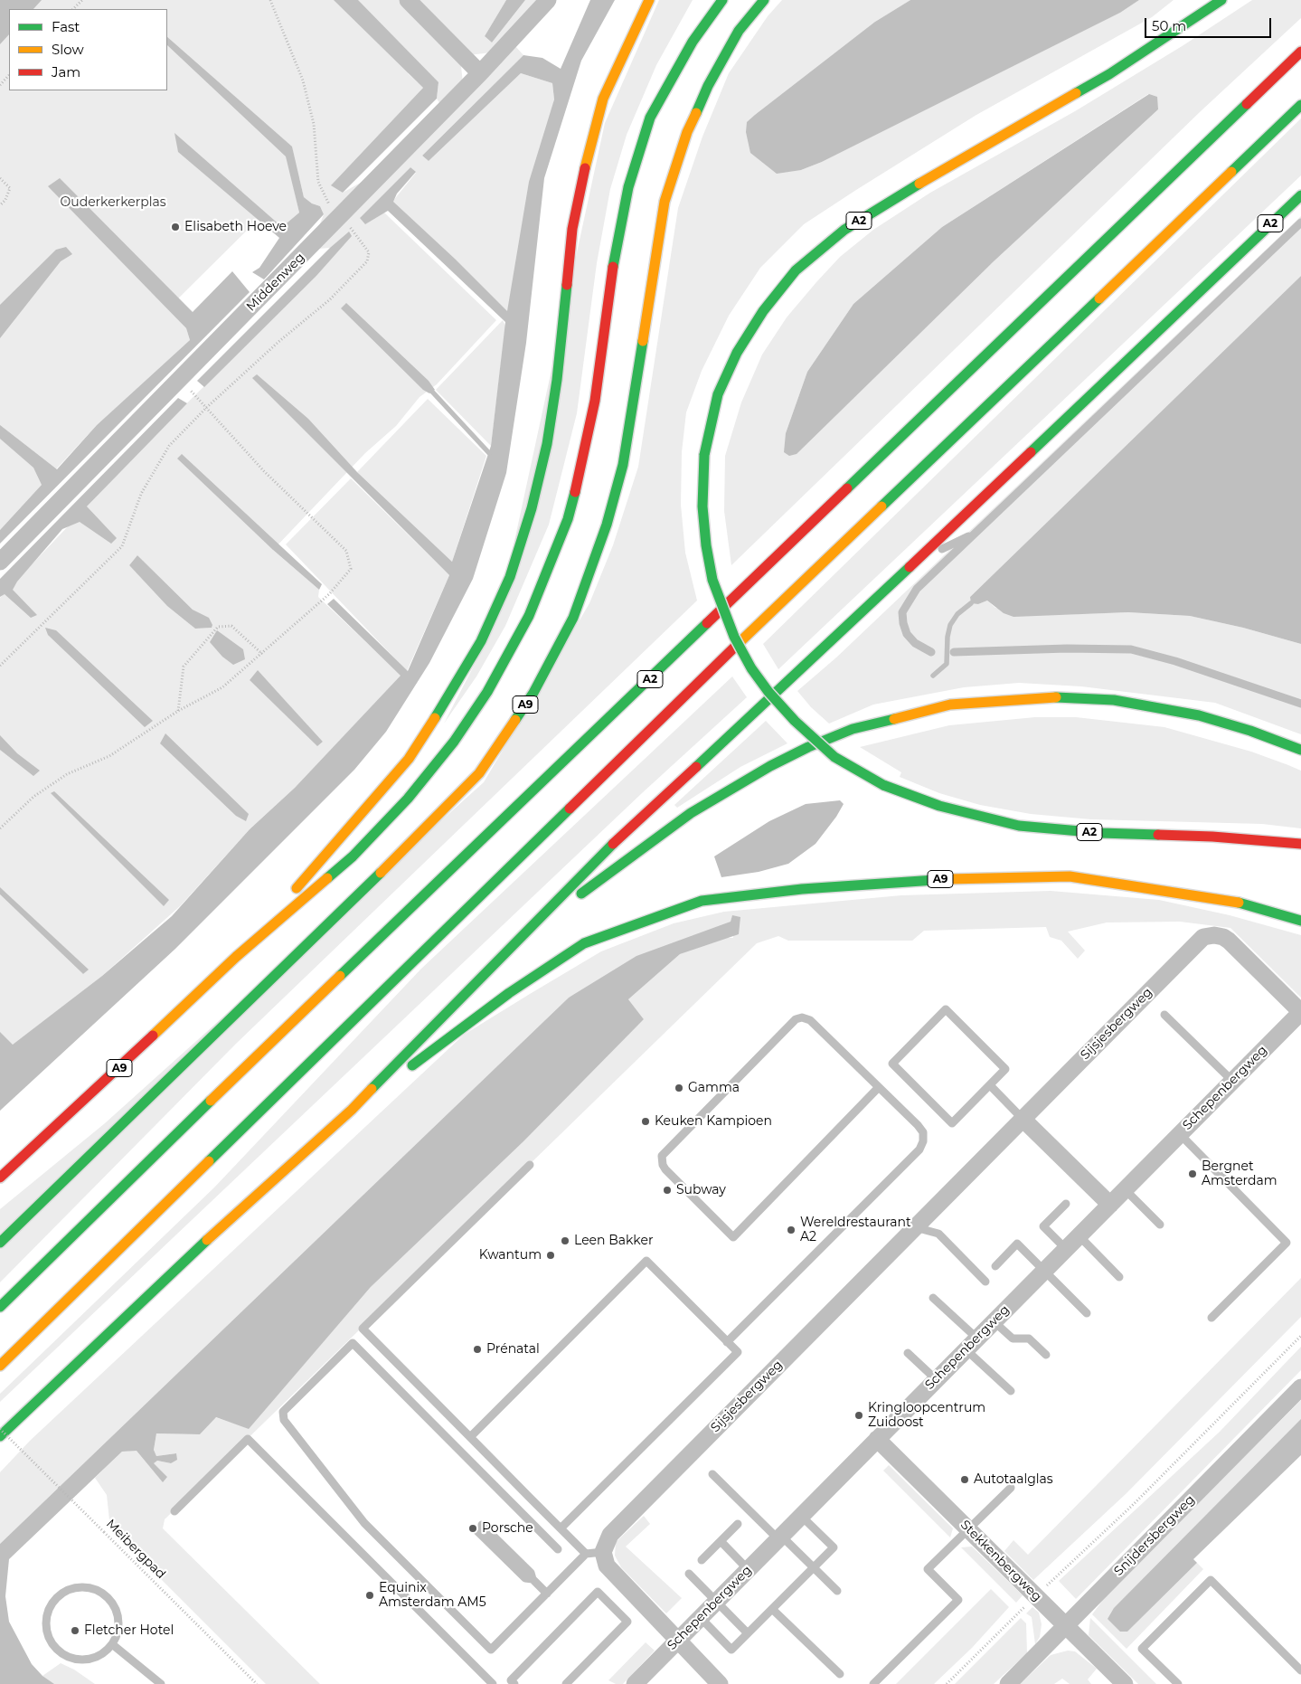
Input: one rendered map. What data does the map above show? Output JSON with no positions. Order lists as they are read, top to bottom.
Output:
{
  "streets": {
    "highway": ["A2", "A9"],
    "street": [
      "Middenweg",
      "Sijsjesbergweg",
      "Schepenbergweg",
      "Snijdersbergweg",
      "Stekkenbergweg"
    ],
    "path": ["Meibergpad"]
  },
  "crossings": [
    ["A2", "A9"],
    ["Sijsjesbergweg", "Schepenbergweg"],
    ["Schepenbergweg", "Stekkenbergweg"],
    ["Snijdersbergweg", "Stekkenbergweg"]
  ],
  "parks": ["Ouderkerkerplas"],
  "places": [
    "Elisabeth Hoeve",
    "Gamma",
    "Keuken Kampioen",
    "Bergnet Amsterdam",
    "Subway",
    "Wereldrestaurant A2",
    "Leen Bakker",
    "Kwantum",
    "Prénatal",
    "Kringloopcentrum Zuidoost",
    "Autotaalglas",
    "Porsche",
    "Equinix Amsterdam AM5",
    "Fletcher Hotel"
  ],
  "legend": ["Fast", "Slow", "Jam"],
  "scale_bar": "50 m"
}
